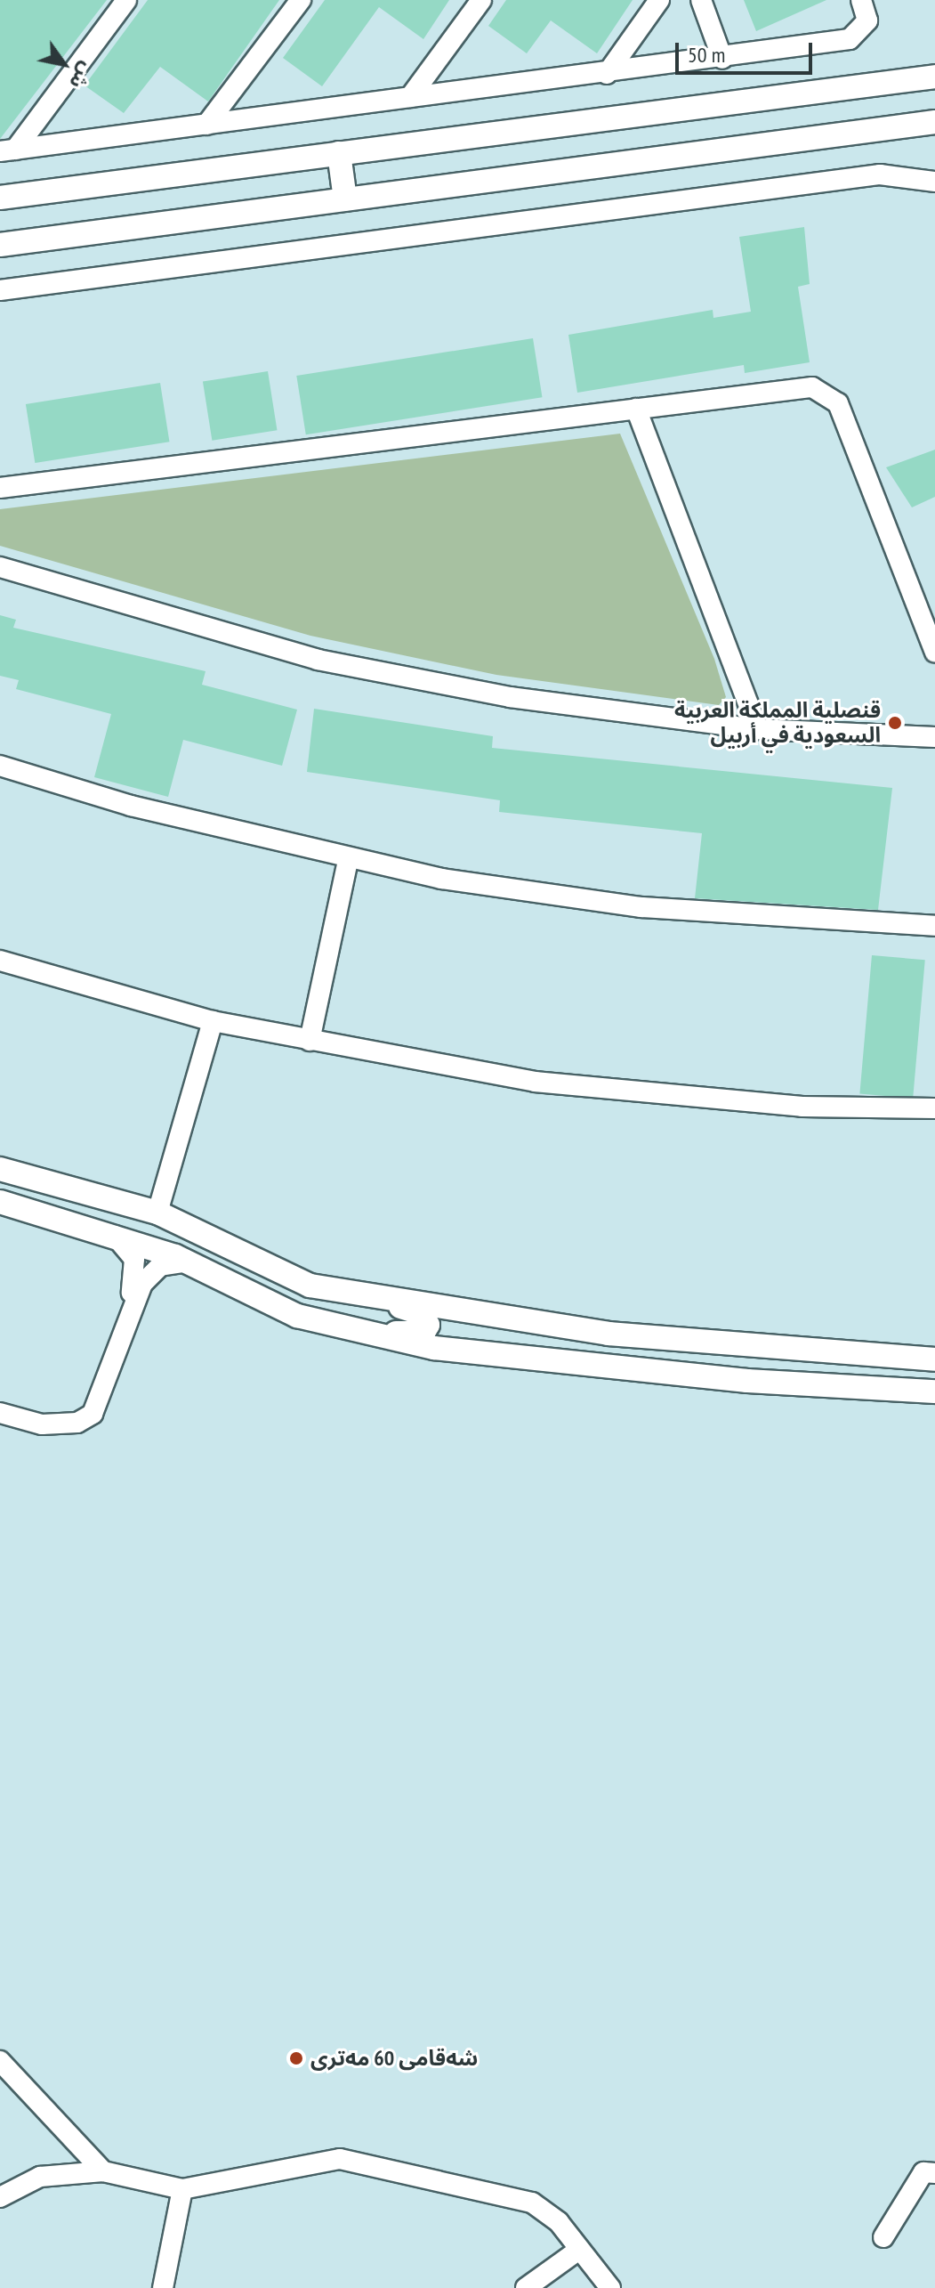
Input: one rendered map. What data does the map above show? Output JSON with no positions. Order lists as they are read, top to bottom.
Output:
{
  "places": ["قنصلية المملكة العربية السعودية في أربيل", "شەقامی 60 مەتری"],
  "scale_bar": "50 m",
  "north": "bottom right"
}
